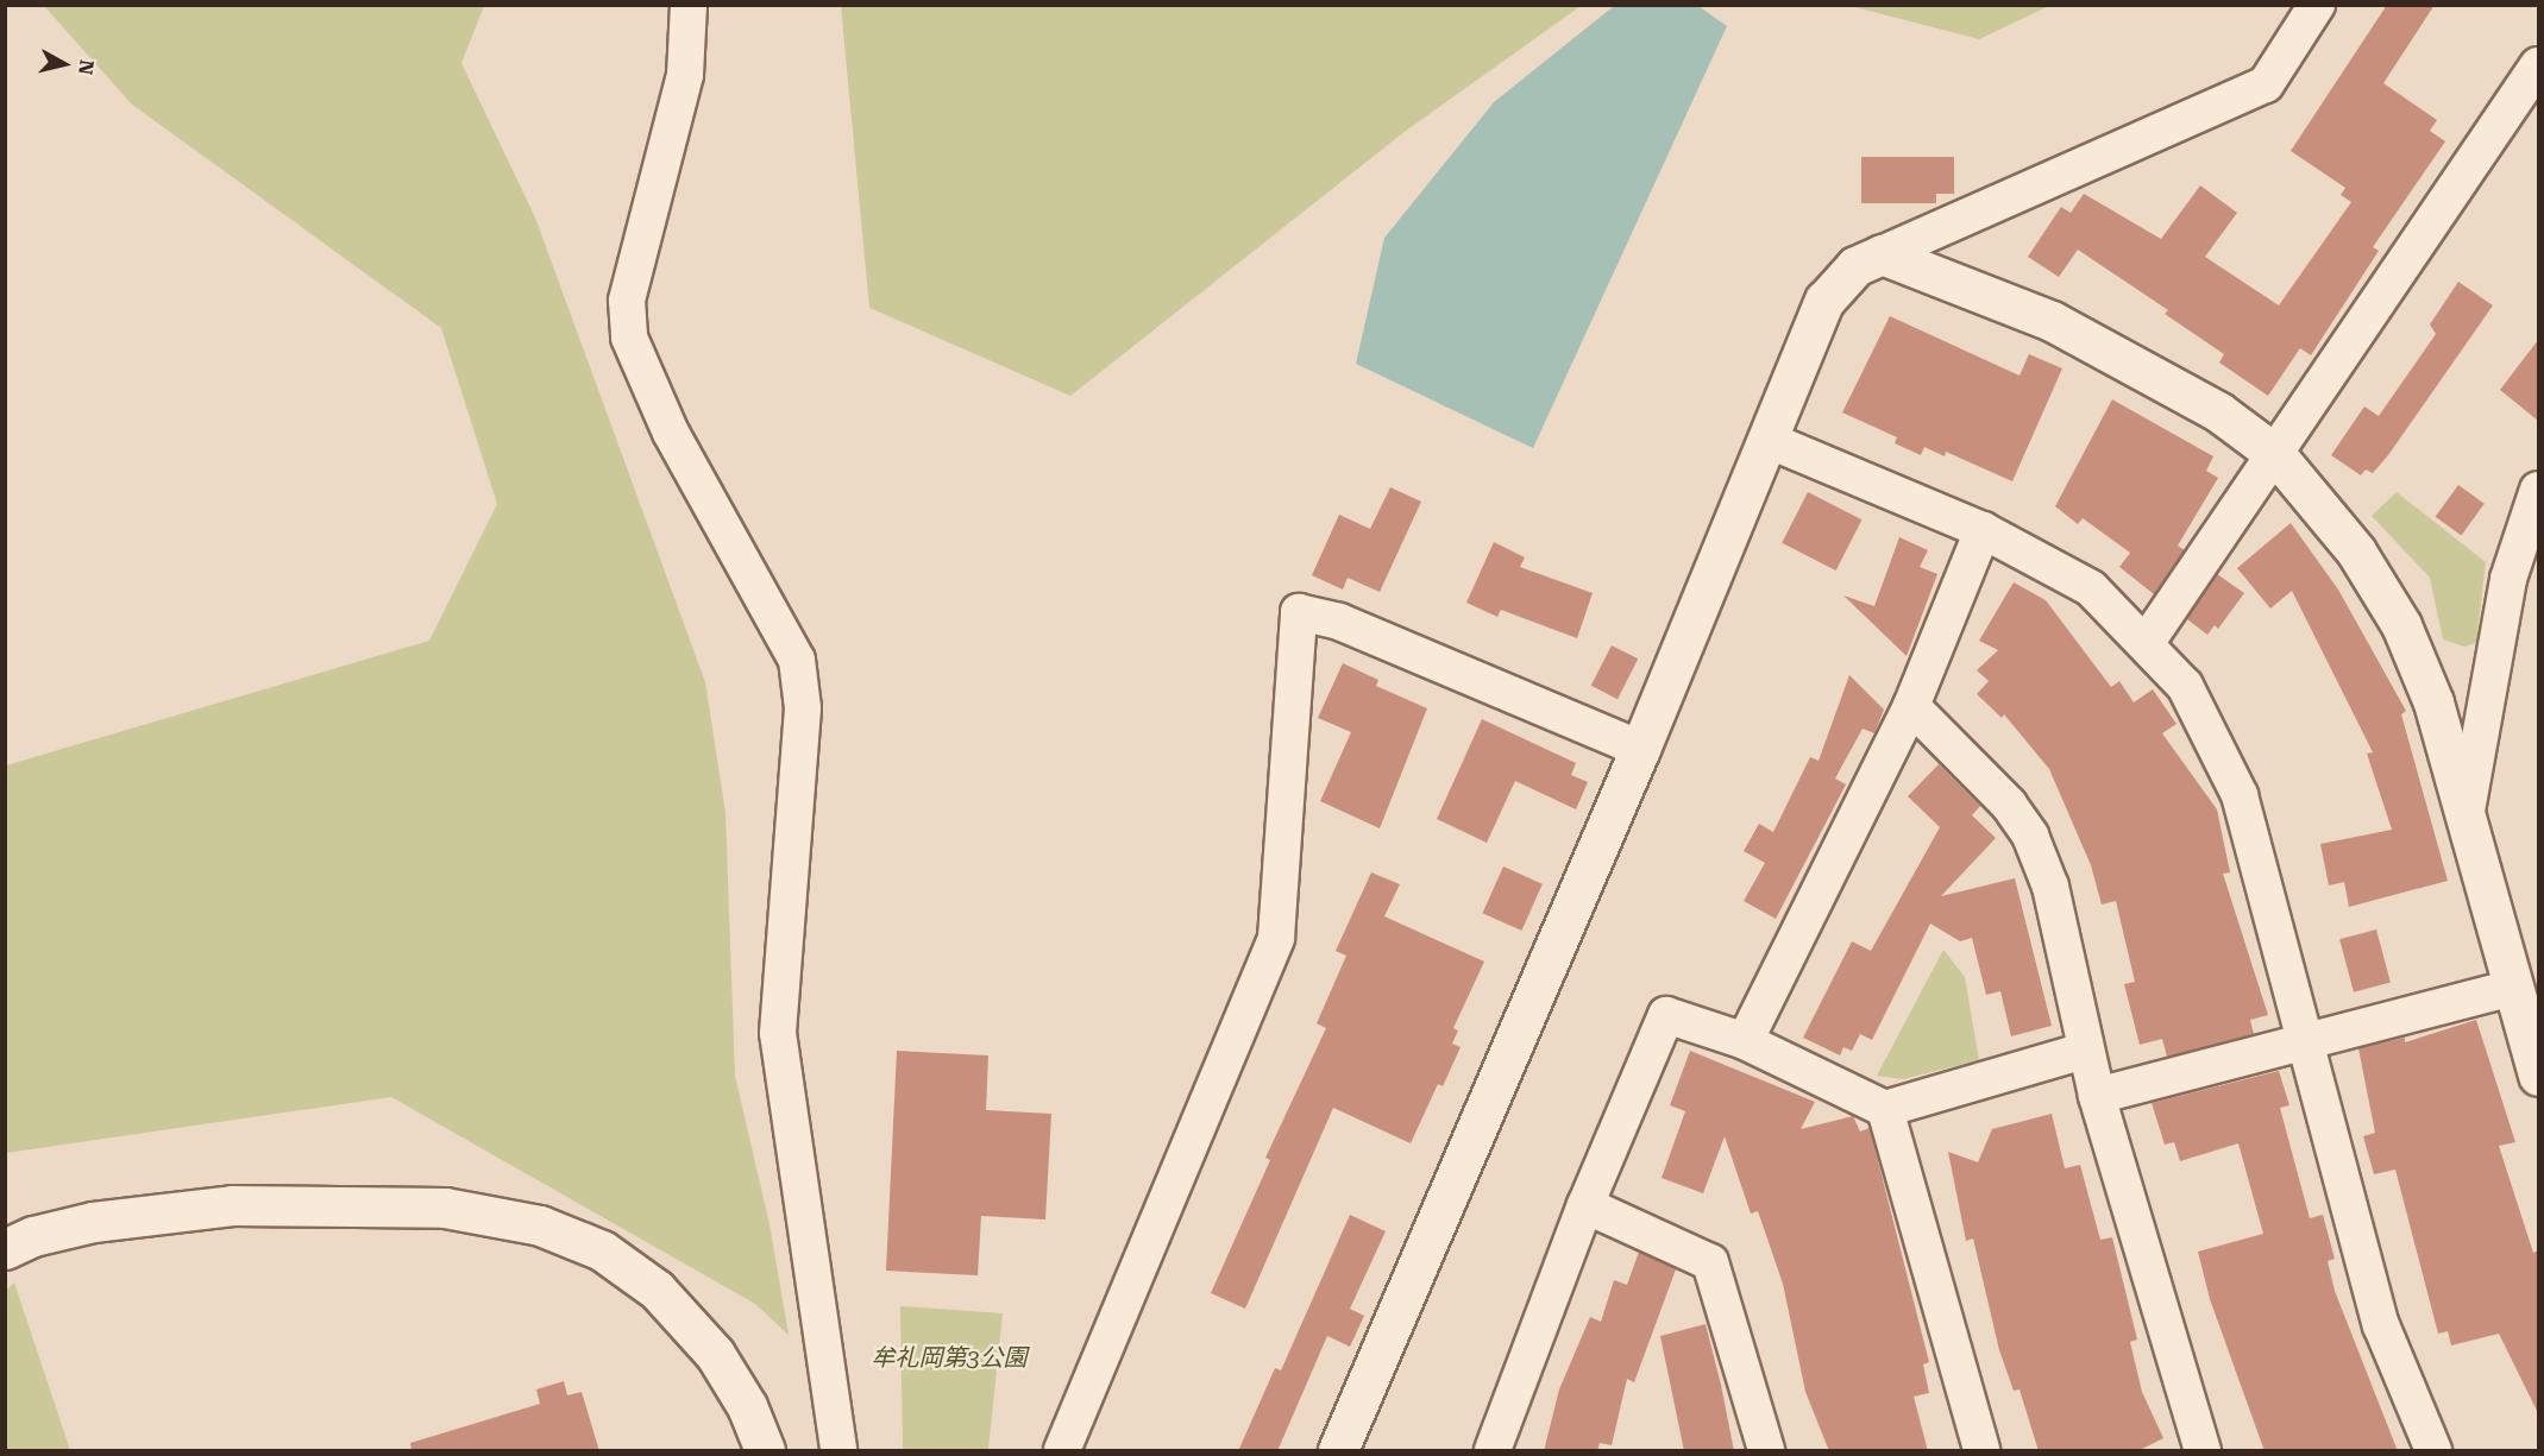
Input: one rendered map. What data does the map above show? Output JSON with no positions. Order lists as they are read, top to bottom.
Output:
{
  "parks": ["牟礼岡第3公園"],
  "north": "right"
}
